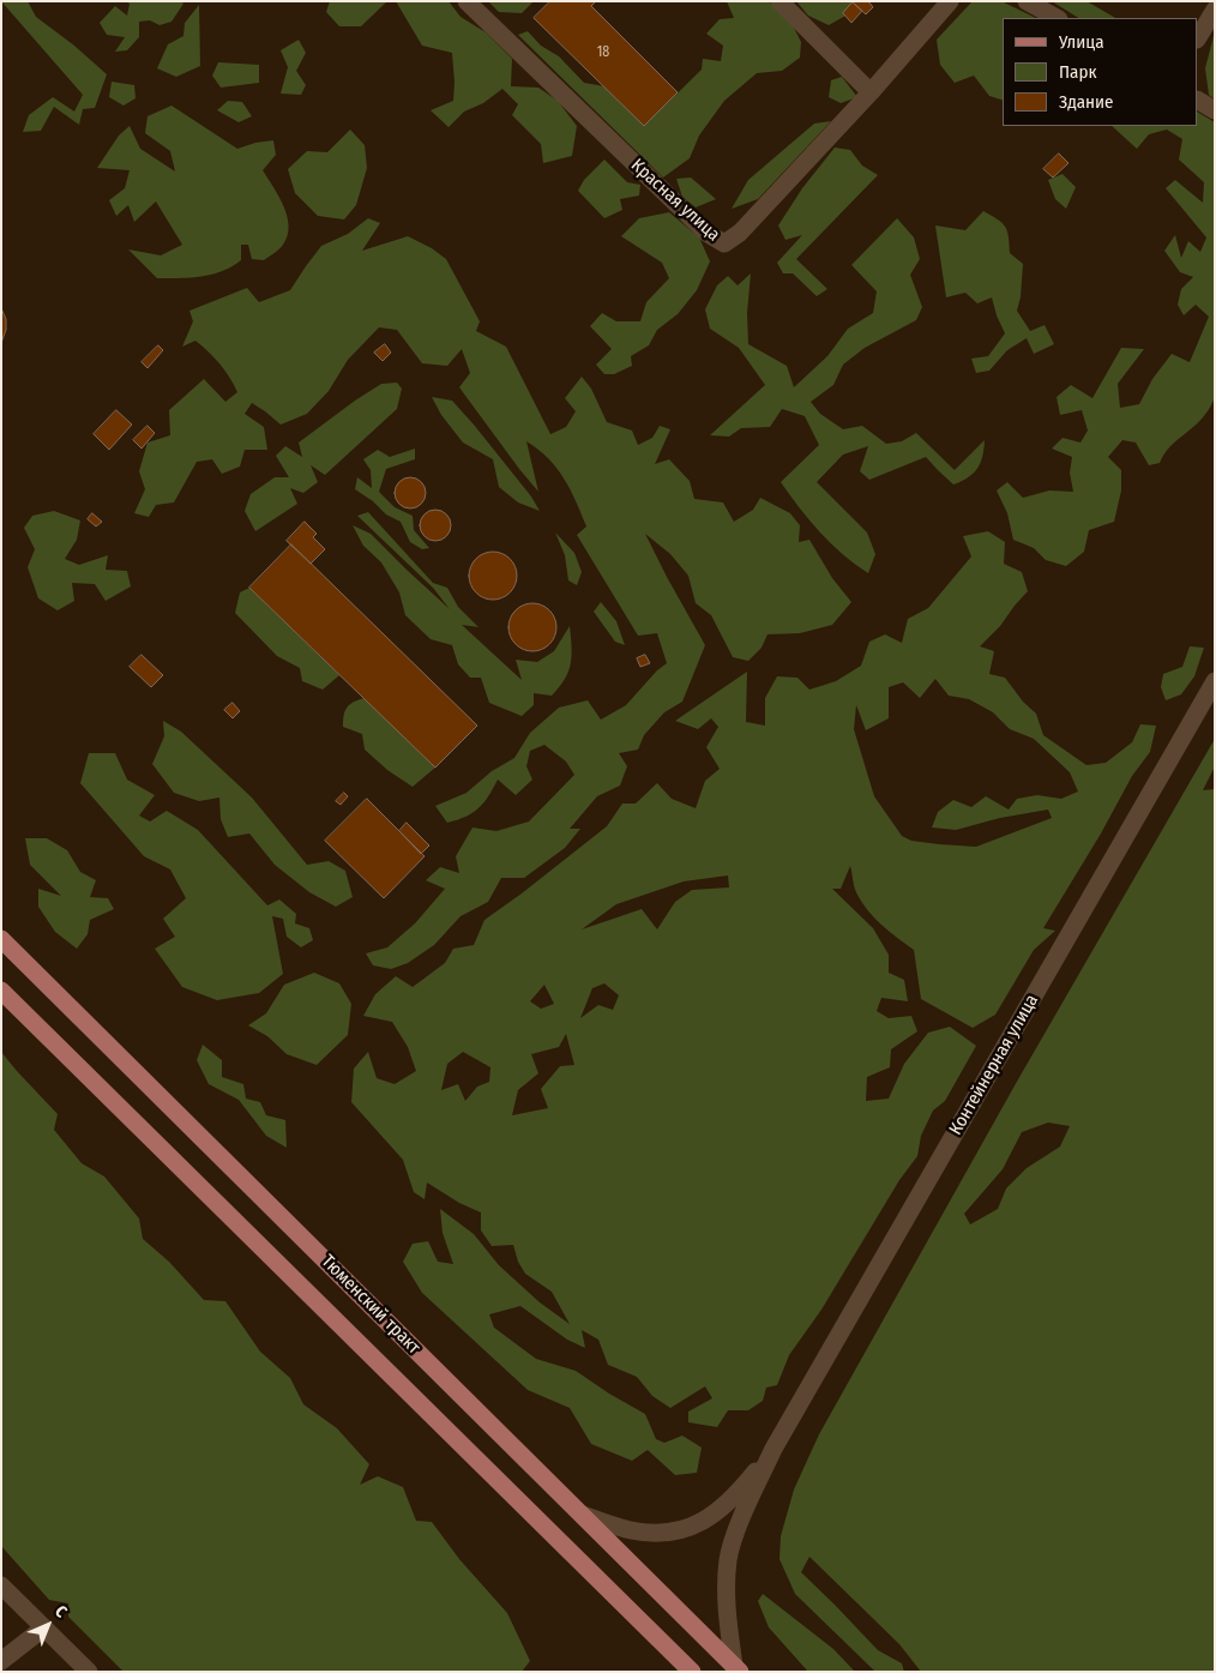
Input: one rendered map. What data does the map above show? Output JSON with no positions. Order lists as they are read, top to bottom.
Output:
{
  "streets": {
    "main road": ["Тюменский тракт"],
    "street": ["Красная улица", "Контейнерная улица"]
  },
  "crossings": [
    ["Контейнерная улица", "Тюменский тракт"]
  ],
  "house_numbers": ["18"],
  "legend": ["Улица", "Парк", "Здание"],
  "north": "top right"
}
